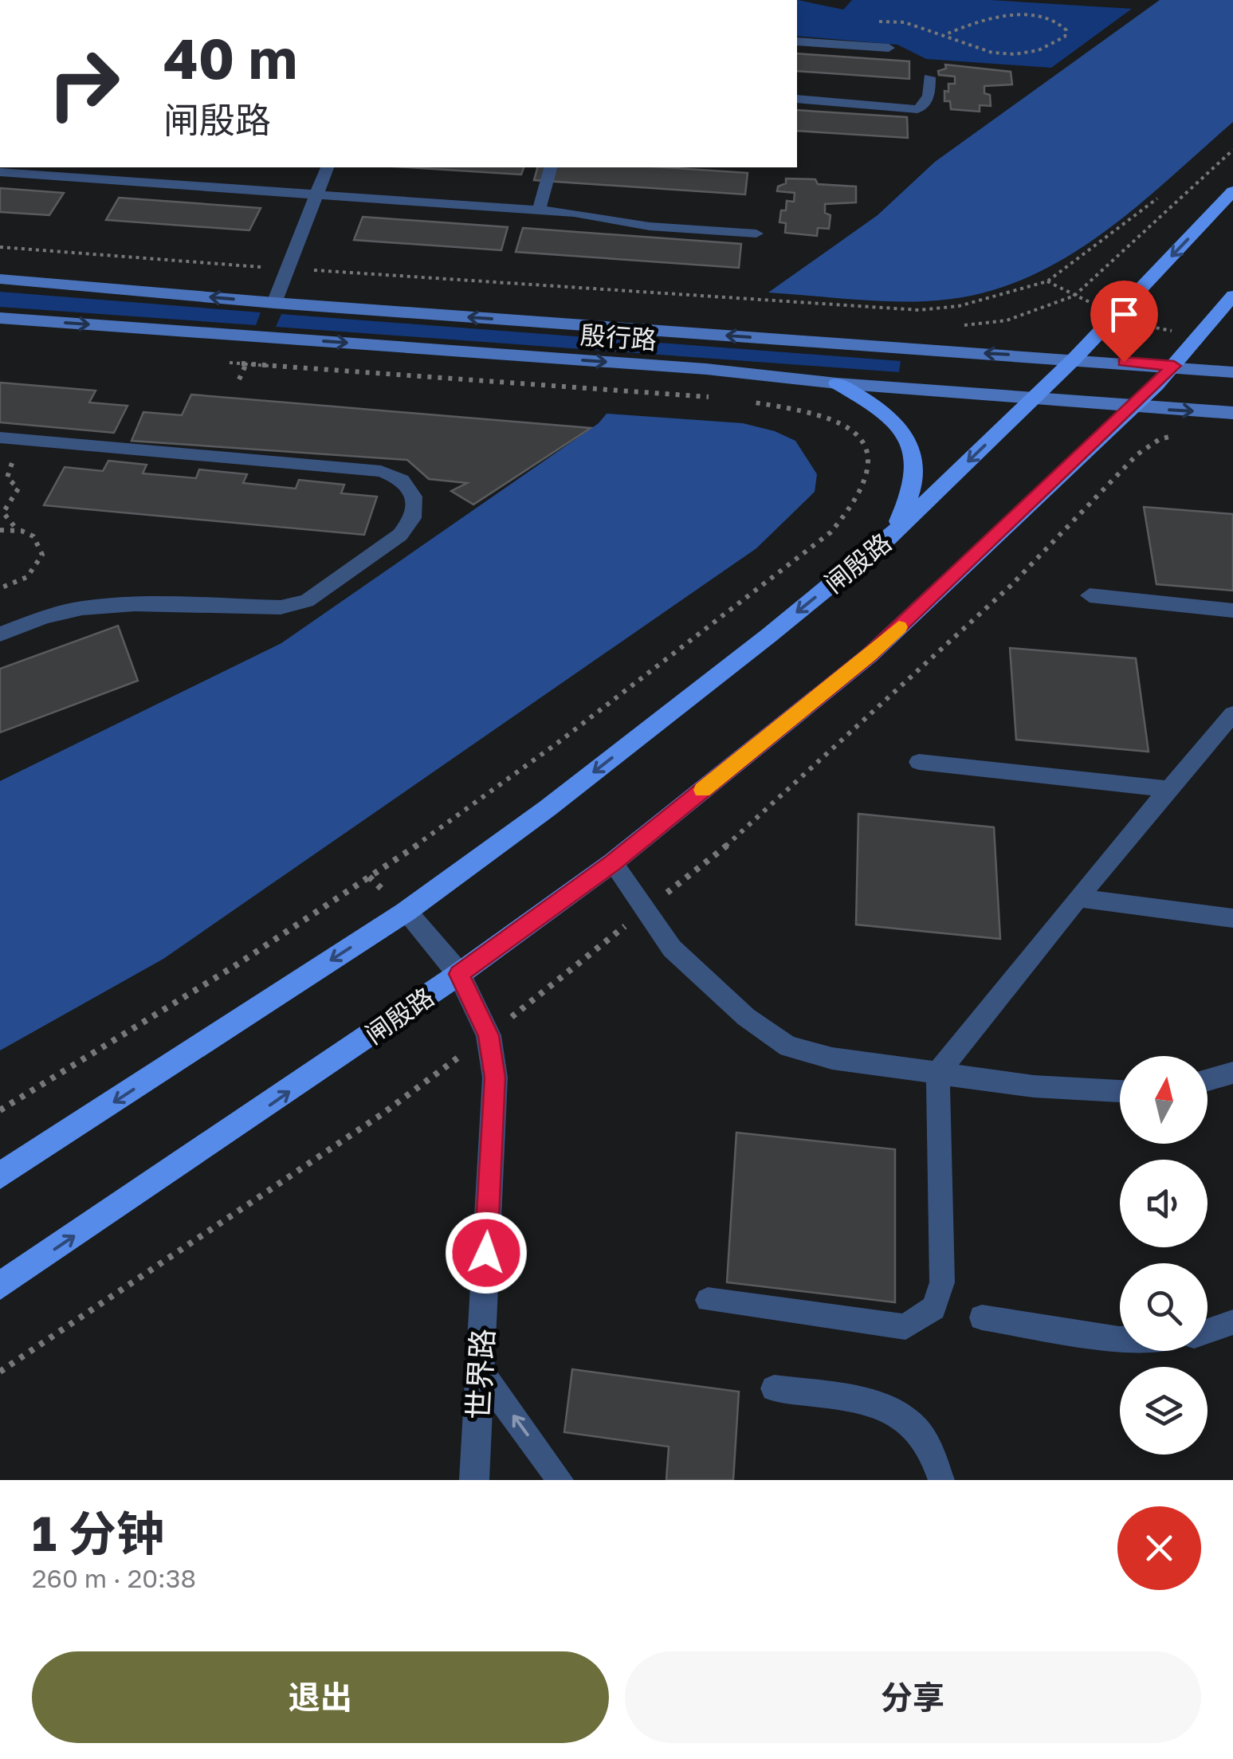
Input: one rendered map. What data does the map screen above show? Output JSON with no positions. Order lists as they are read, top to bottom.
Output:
{
  "streets": {
    "main road": ["殷行路", "闸殷路"],
    "street": ["世界路"]
  },
  "crossings": [
    ["殷行路", "闸殷路"],
    ["闸殷路", "世界路"]
  ],
  "north": "top",
  "page": {
    "turn": ["40 m", "闸殷路"],
    "heading": ["1 分钟", "260 m · 20:38"],
    "buttons": ["退出", "分享"]
  }
}
